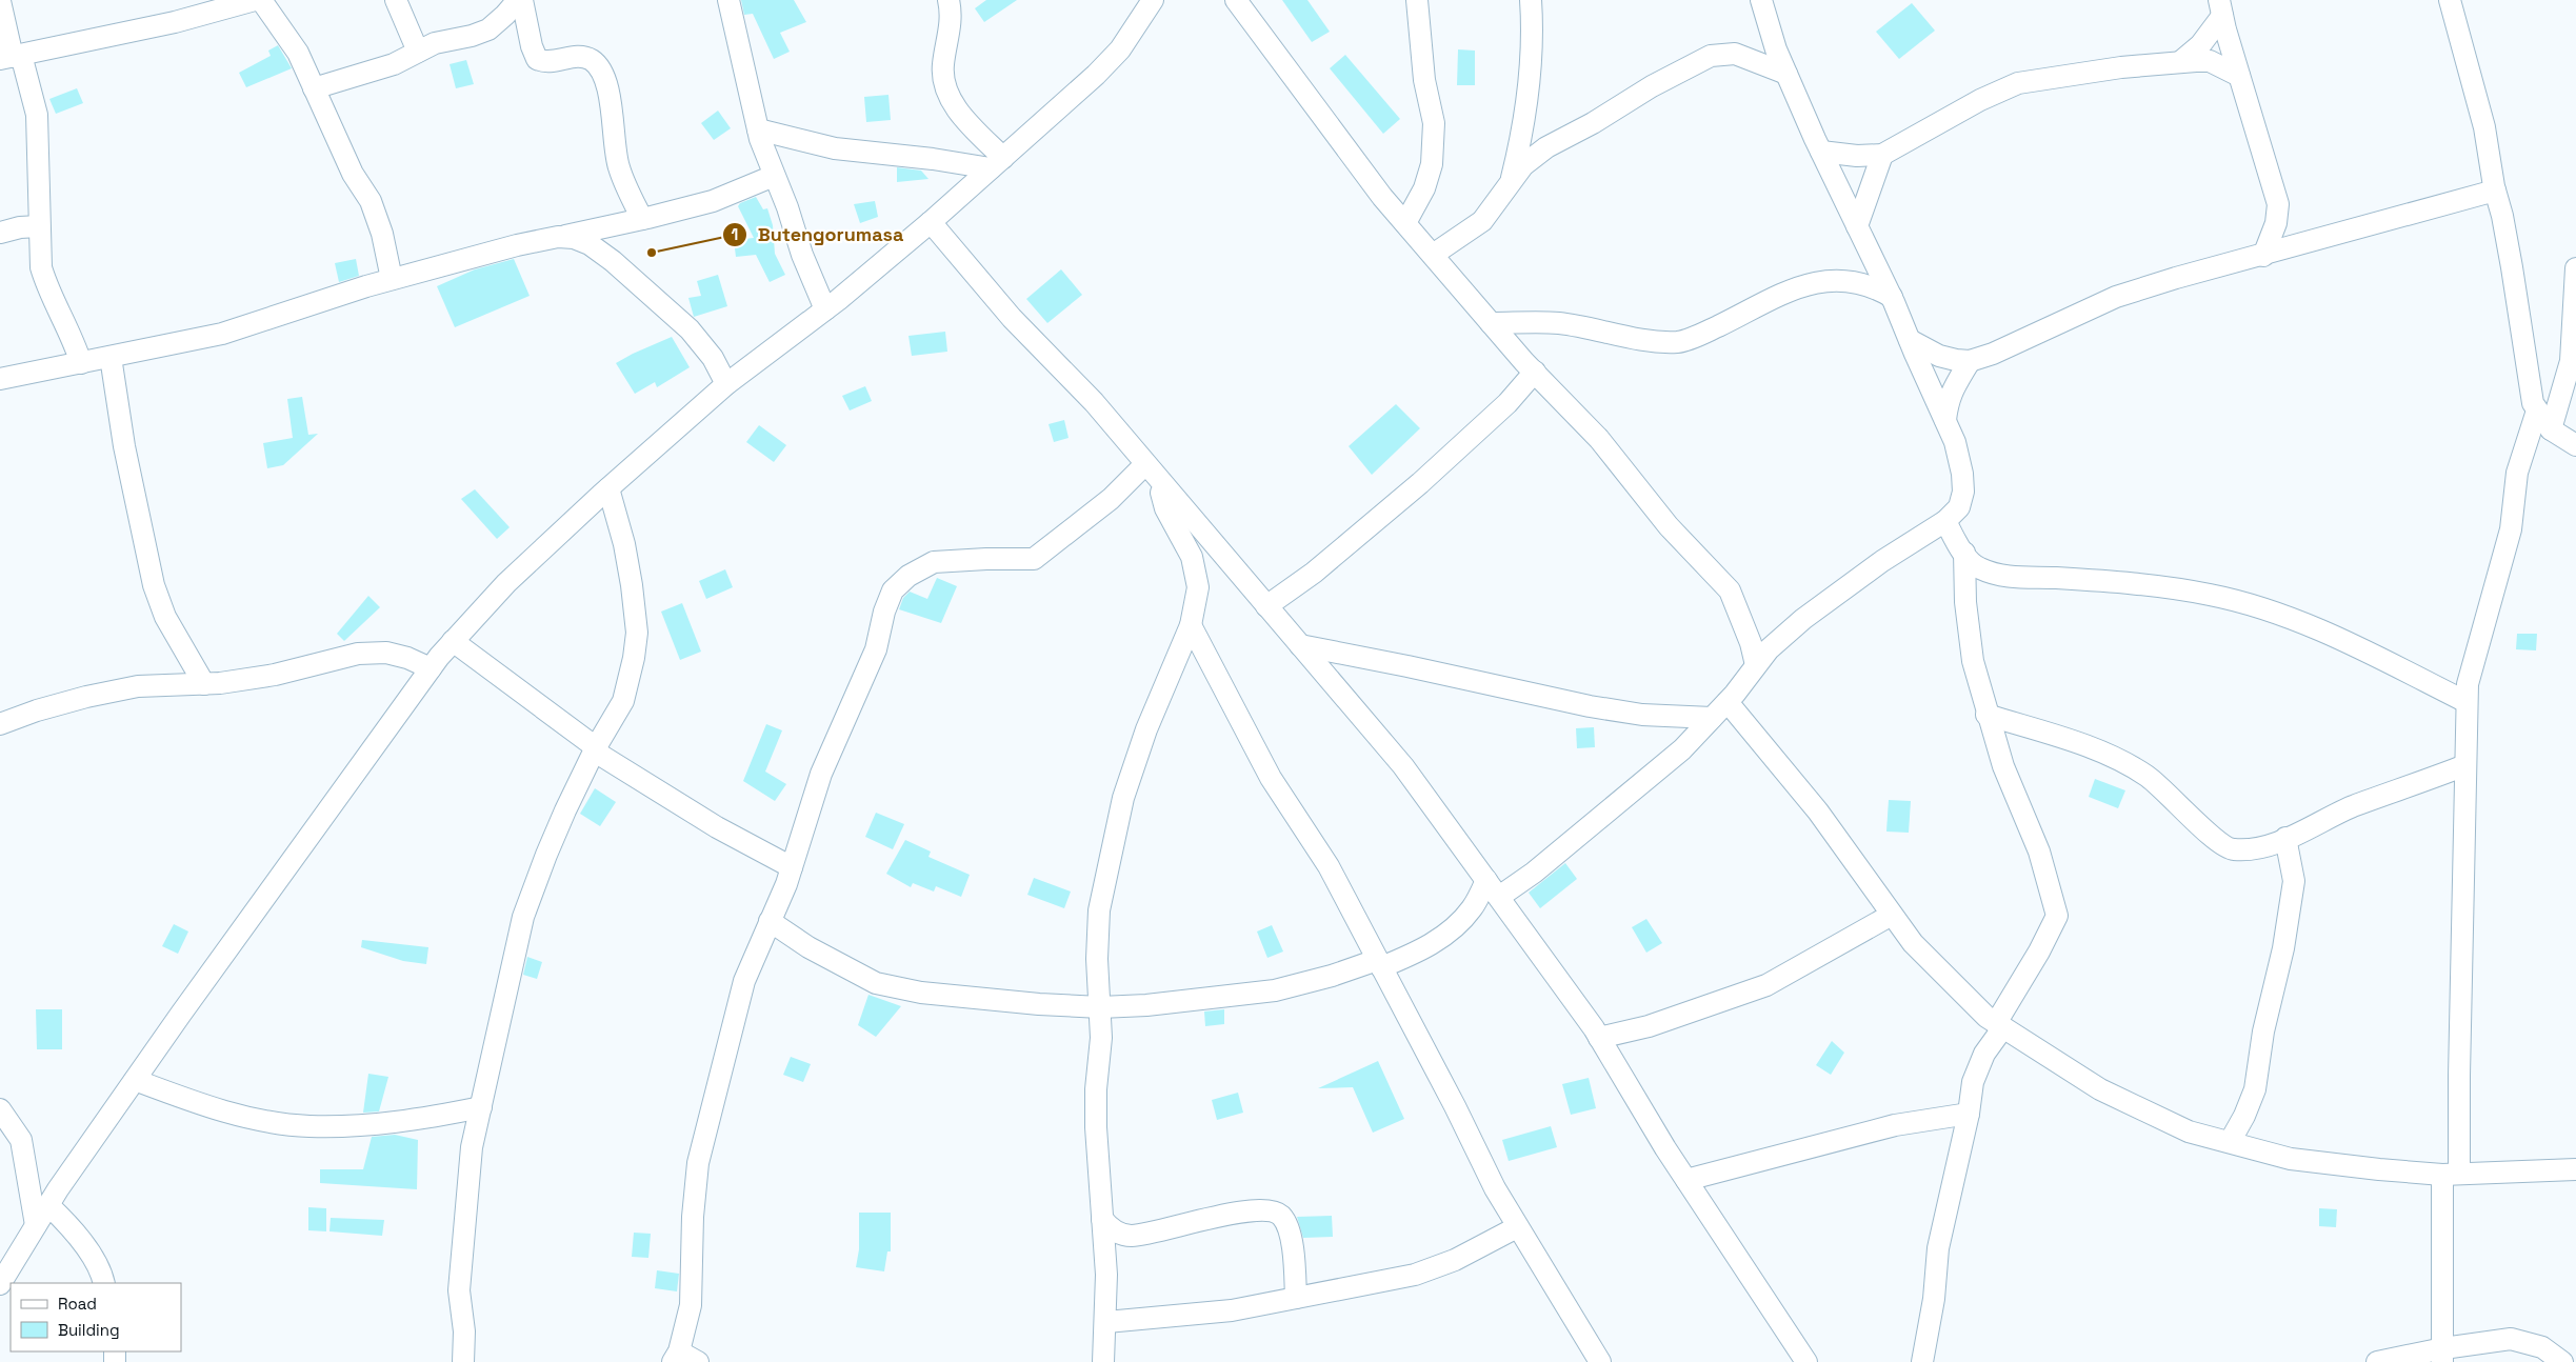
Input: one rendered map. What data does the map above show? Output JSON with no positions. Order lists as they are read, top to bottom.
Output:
{
  "places": ["Butengorumasa"],
  "legend": ["Road", "Building"]
}
